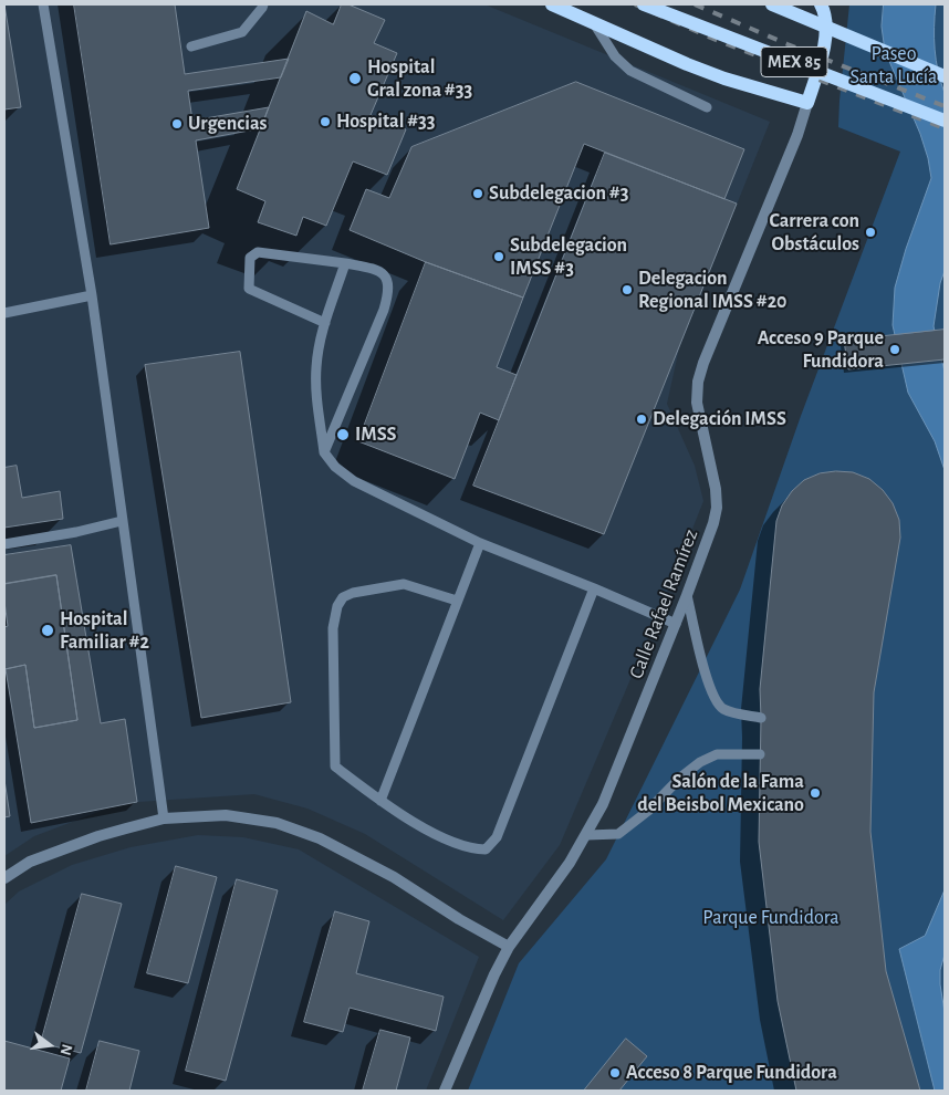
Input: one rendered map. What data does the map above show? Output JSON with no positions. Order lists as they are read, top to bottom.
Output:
{
  "streets": {
    "main road": ["MEX 85"],
    "street": ["Calle Rafael Ramírez"]
  },
  "parks": ["Paseo Santa Lucía", "Parque Fundidora"],
  "places": [
    "Hospital Gral zona #33",
    "Hospital #33",
    "Urgencias",
    "Subdelegacion #3",
    "Carrera con Obstáculos",
    "Subdelegacion IMSS #3",
    "Delegacion Regional IMSS #20",
    "Acceso 9 Parque Fundidora",
    "Delegación IMSS",
    "IMSS",
    "Hospital Familiar #2",
    "Salón de la Fama del Beisbol Mexicano",
    "Acceso 8 Parque Fundidora"
  ],
  "north": "right"
}
